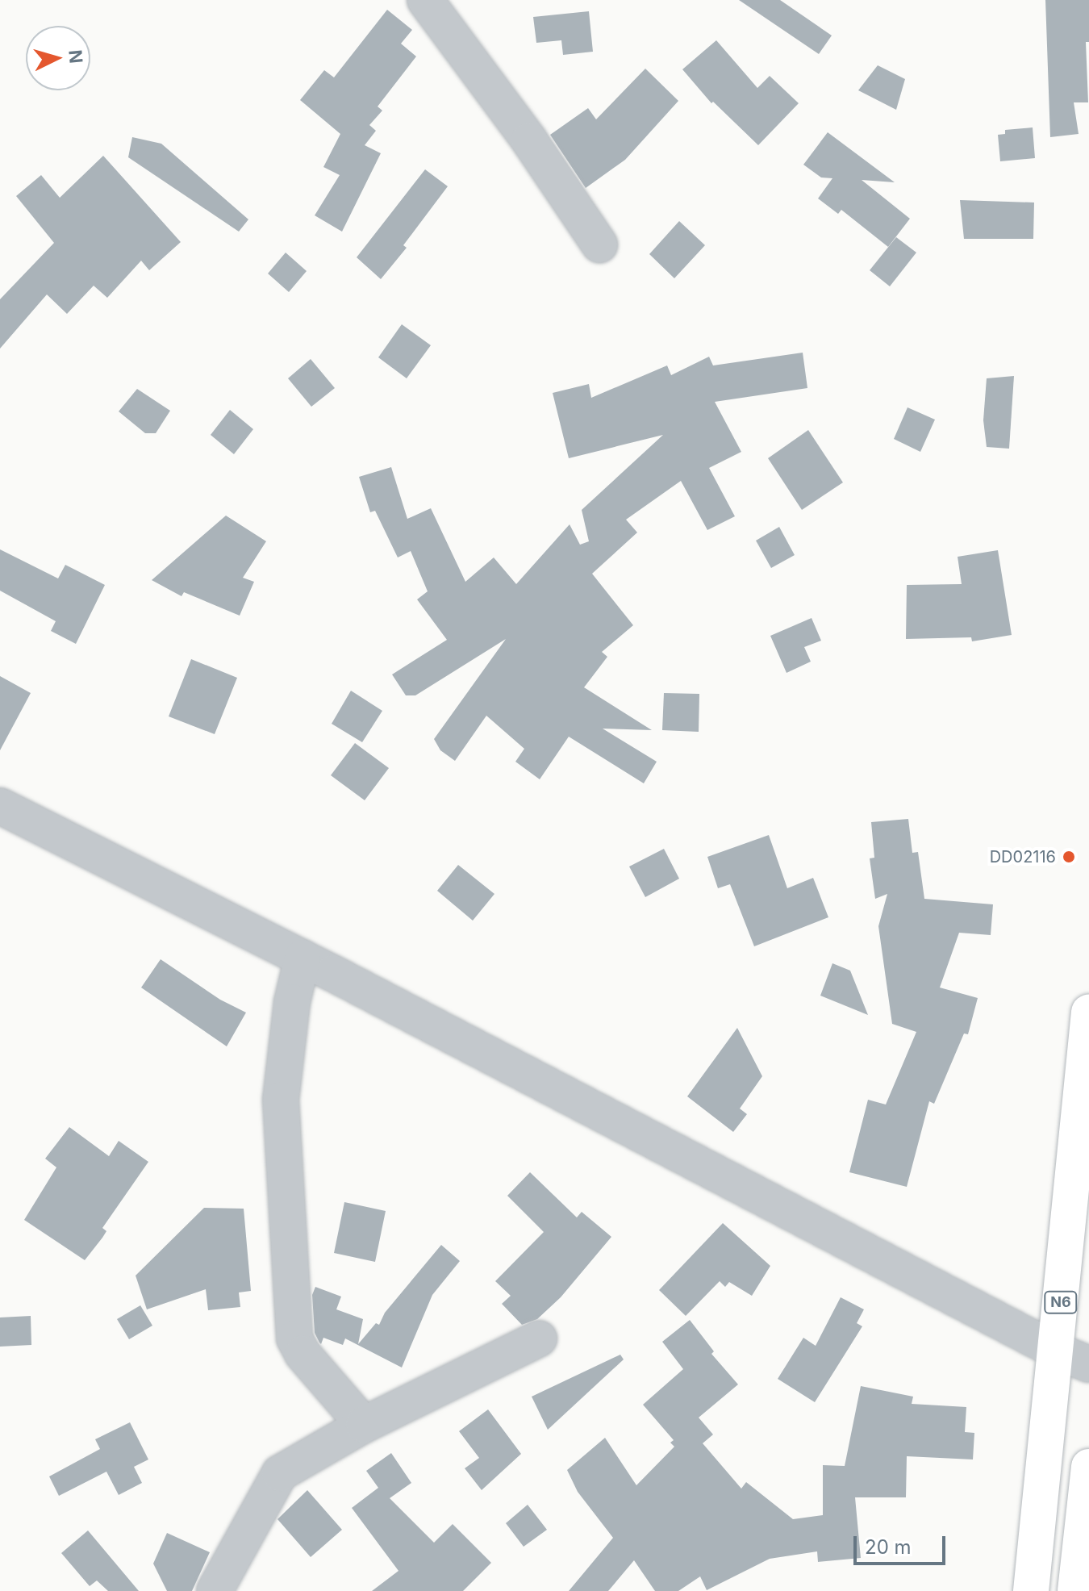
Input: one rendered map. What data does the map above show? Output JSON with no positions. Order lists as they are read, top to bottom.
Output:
{
  "streets": {
    "highway": ["N6"]
  },
  "places": ["DD02116"],
  "scale_bar": "20 m",
  "north": "right"
}
